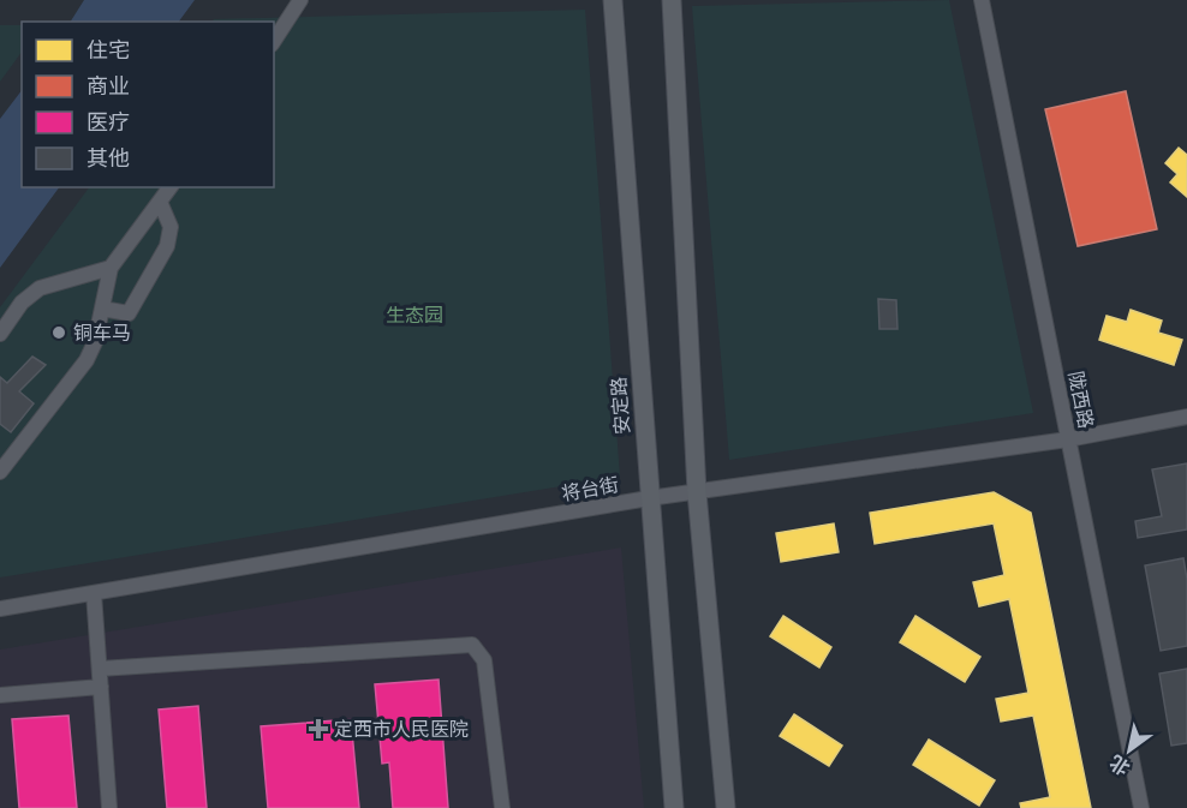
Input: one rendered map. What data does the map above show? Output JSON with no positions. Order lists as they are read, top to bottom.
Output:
{
  "streets": {
    "main road": ["安定路"],
    "street": ["陇西路", "将台街"]
  },
  "crossings": [
    ["陇西路", "将台街"],
    ["安定路", "将台街"]
  ],
  "parks": ["生态园"],
  "places": {
    "other": ["铜车马"],
    "health": ["定西市人民医院"]
  },
  "legend": [
    "住宅",
    "商业",
    "医疗",
    "其他"
  ],
  "north": "bottom left"
}
